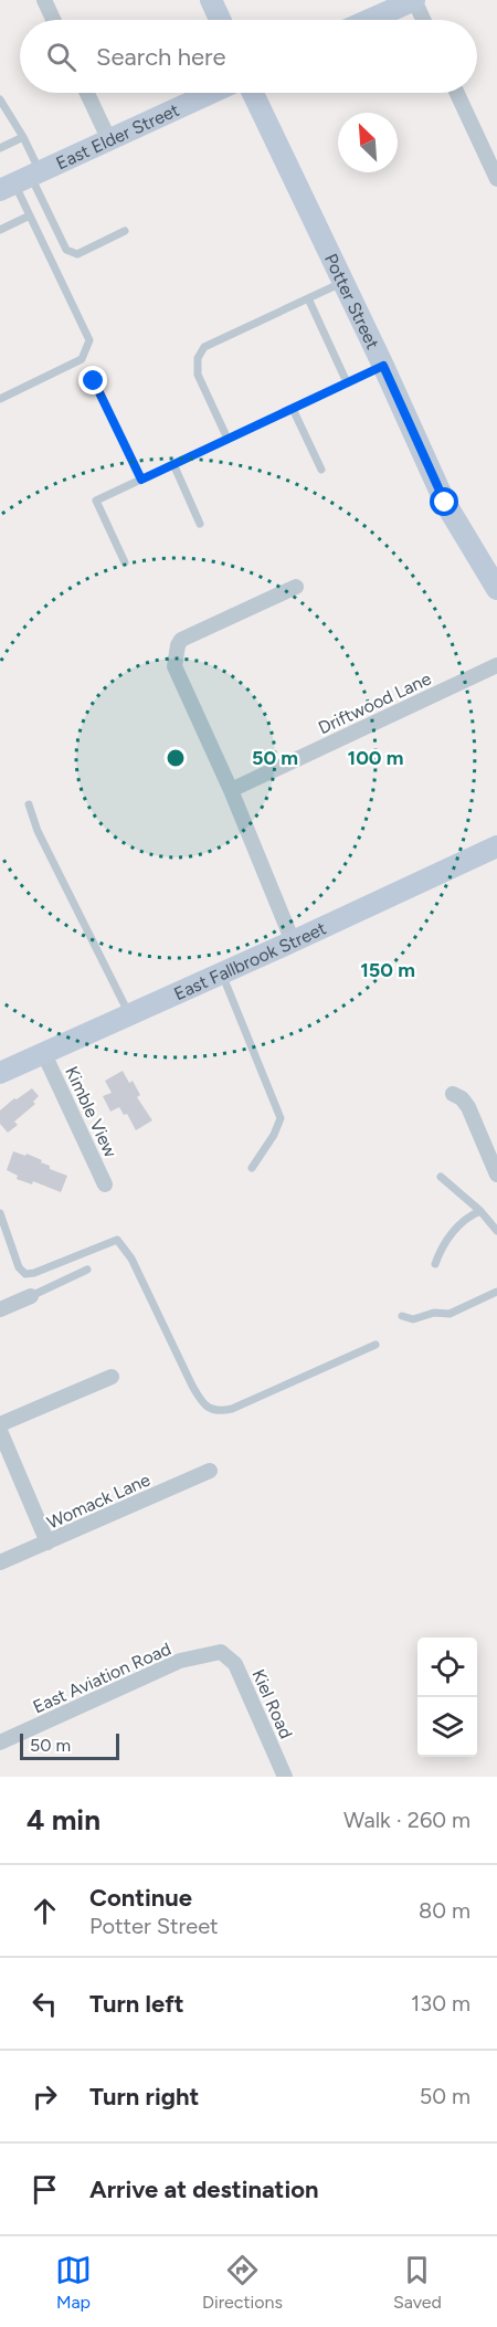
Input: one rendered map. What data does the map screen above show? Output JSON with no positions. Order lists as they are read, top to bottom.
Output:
{
  "streets": {
    "street": [
      "East Elder Street",
      "Potter Street",
      "Driftwood Lane",
      "East Fallbrook Street",
      "Kimble View",
      "Womack Lane",
      "East Aviation Road",
      "Kiel Road"
    ]
  },
  "crossings": [
    ["East Fallbrook Street", "Kimble View"],
    ["East Aviation Road", "Kiel Road"]
  ],
  "scale_bar": "50 m",
  "north": "top left",
  "page": {
    "search": "Search here",
    "scale": "50 m",
    "heading": ["4 min", "Walk · 260 m"],
    "list": [
      ["Continue", "Potter Street", "80 m"],
      ["Turn left", "130 m"],
      ["Turn right", "50 m"],
      "Arrive at destination"
    ],
    "nav": ["Map", "Directions", "Saved"]
  },
  "rings": ["50 m", "100 m", "150 m"]
}
